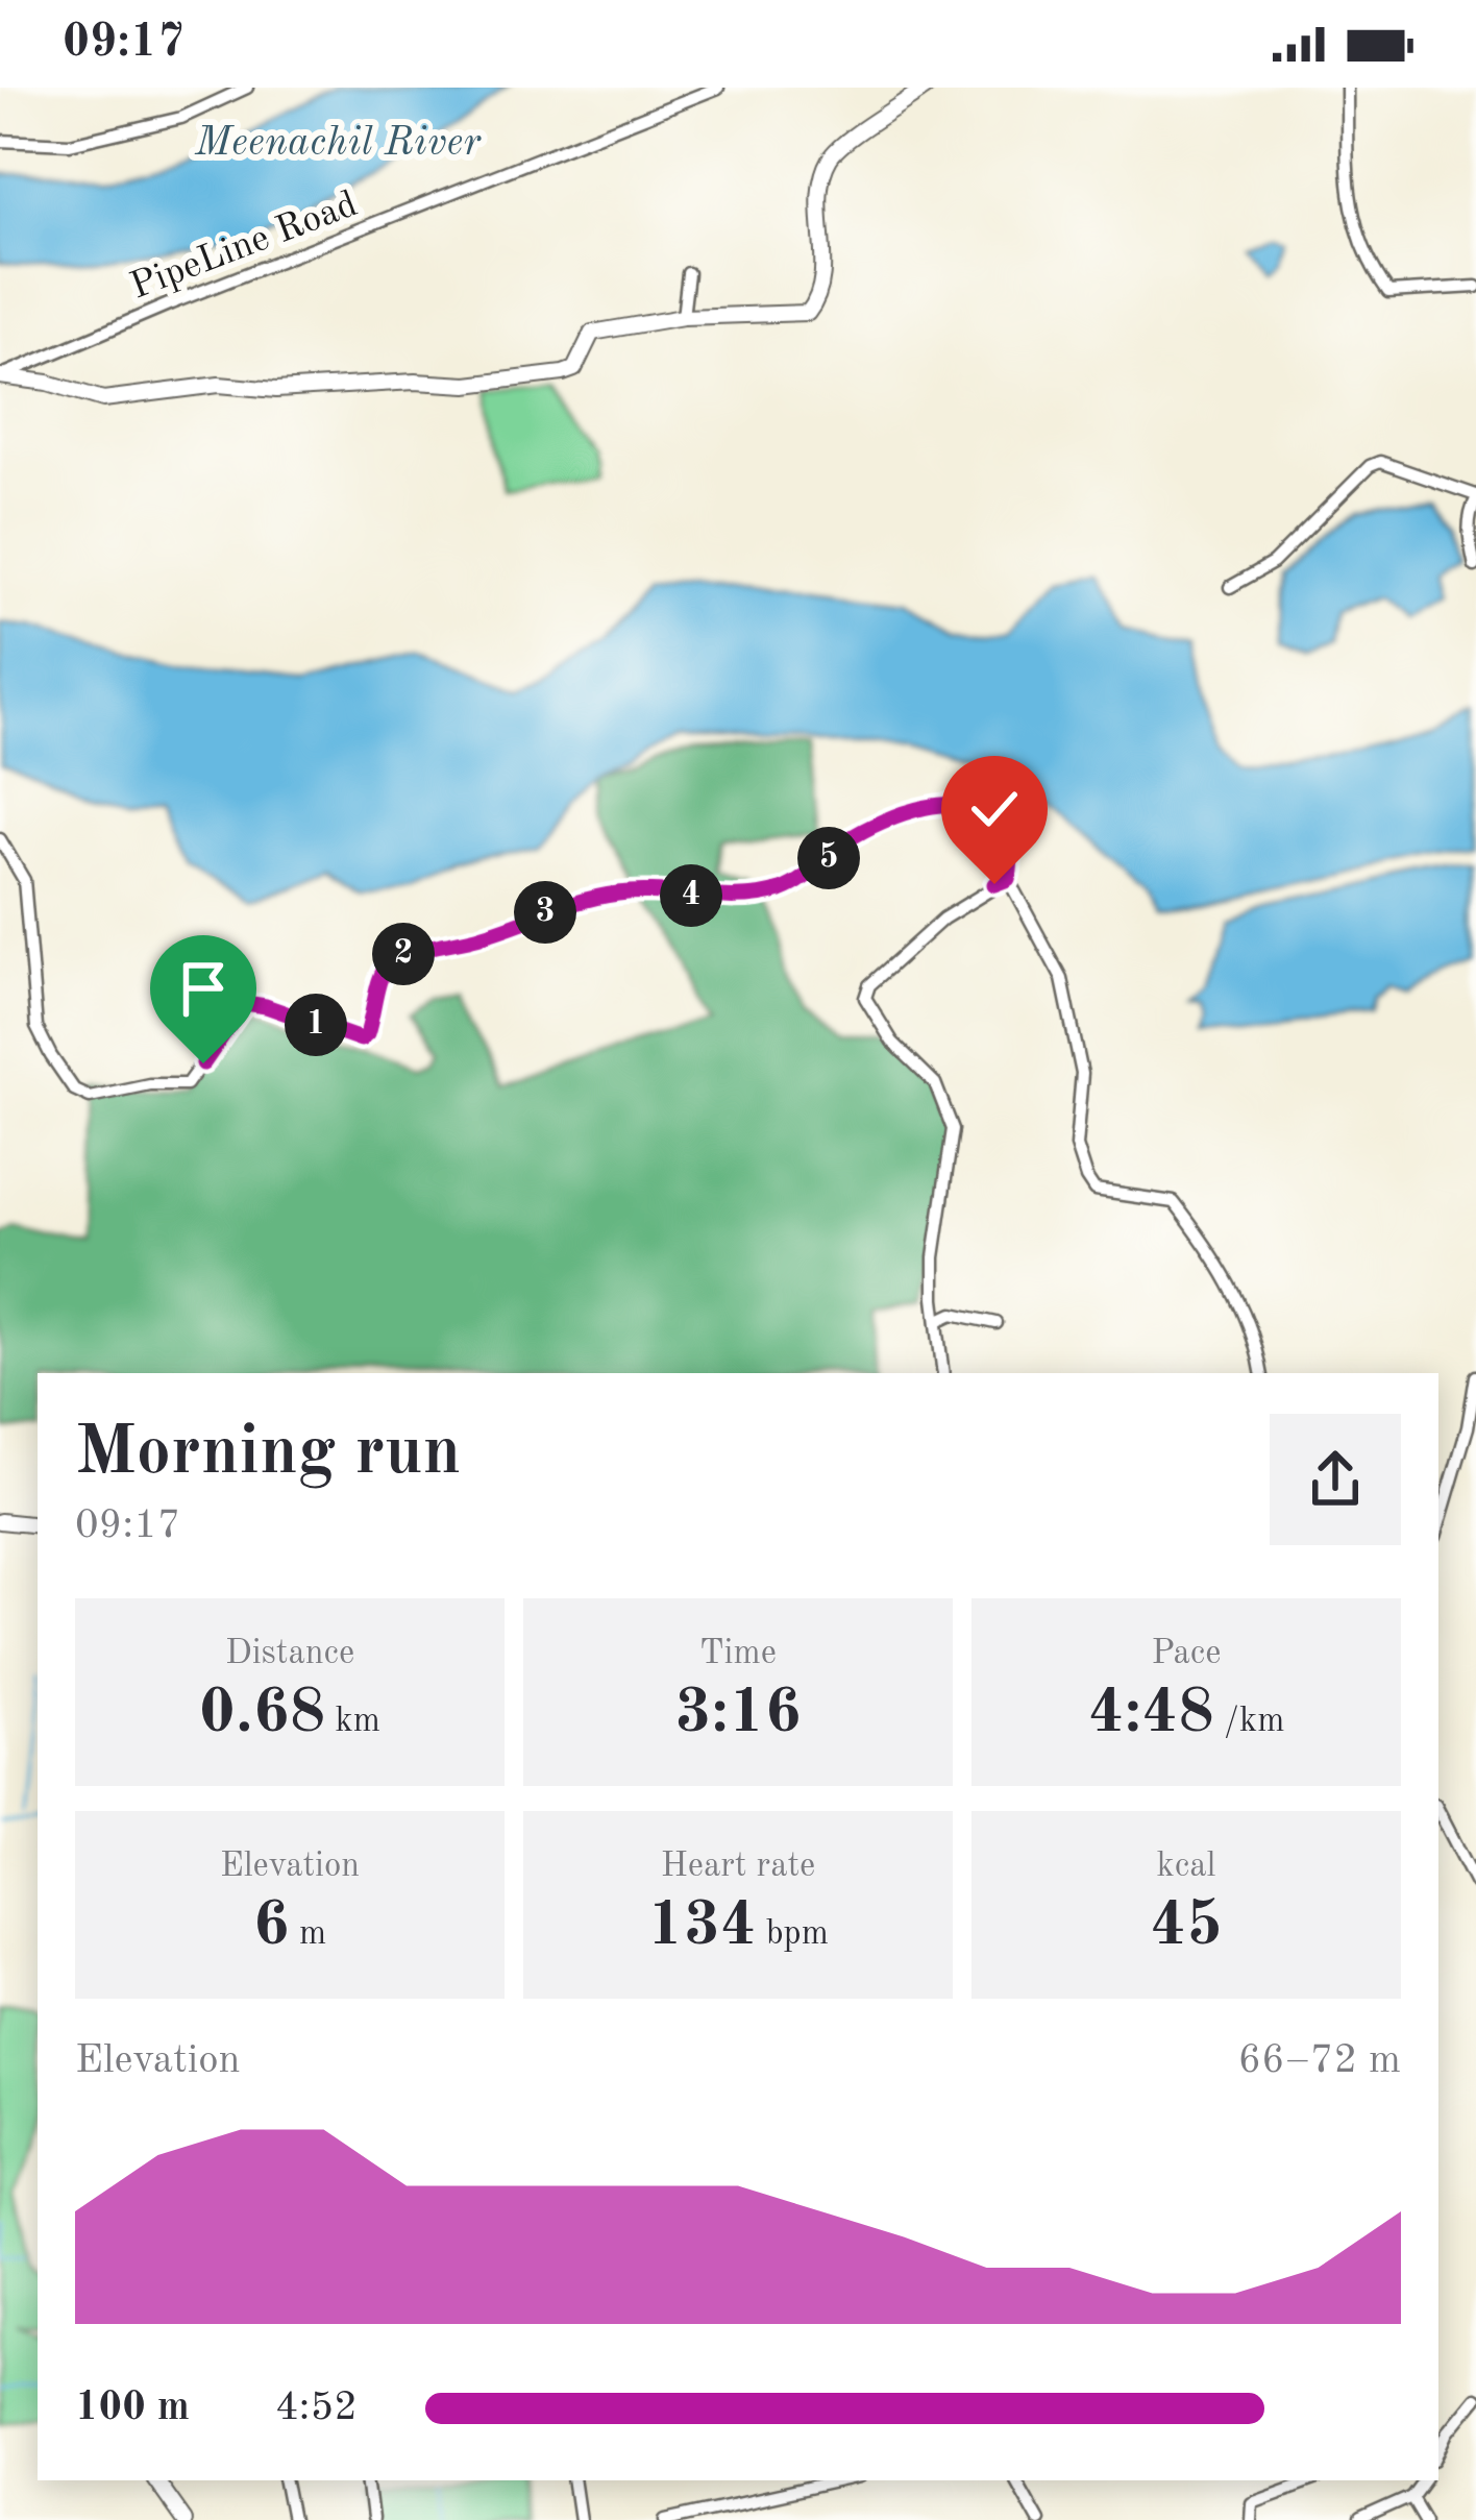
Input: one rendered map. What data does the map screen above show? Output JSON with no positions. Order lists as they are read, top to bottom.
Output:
{
  "streets": {
    "street": ["PipeLine Road"]
  },
  "water": ["Meenachil River"],
  "page": {
    "status": "09:17",
    "pins": [
      "5",
      "4",
      "3",
      "2",
      "1"
    ],
    "heading": ["Morning run", "09:17"],
    "stats": [
      ["Distance", "0.68 km"],
      ["Time", "3:16"],
      ["Pace", "4:48 /km"],
      ["Elevation", "6 m"],
      ["Heart rate", "134 bpm"],
      ["kcal", "45"]
    ],
    "chart": ["Elevation", "66–72 m"],
    "list": [
      {
        "name": "100 m",
        "note": "4:52"
      }
    ]
  }
}
